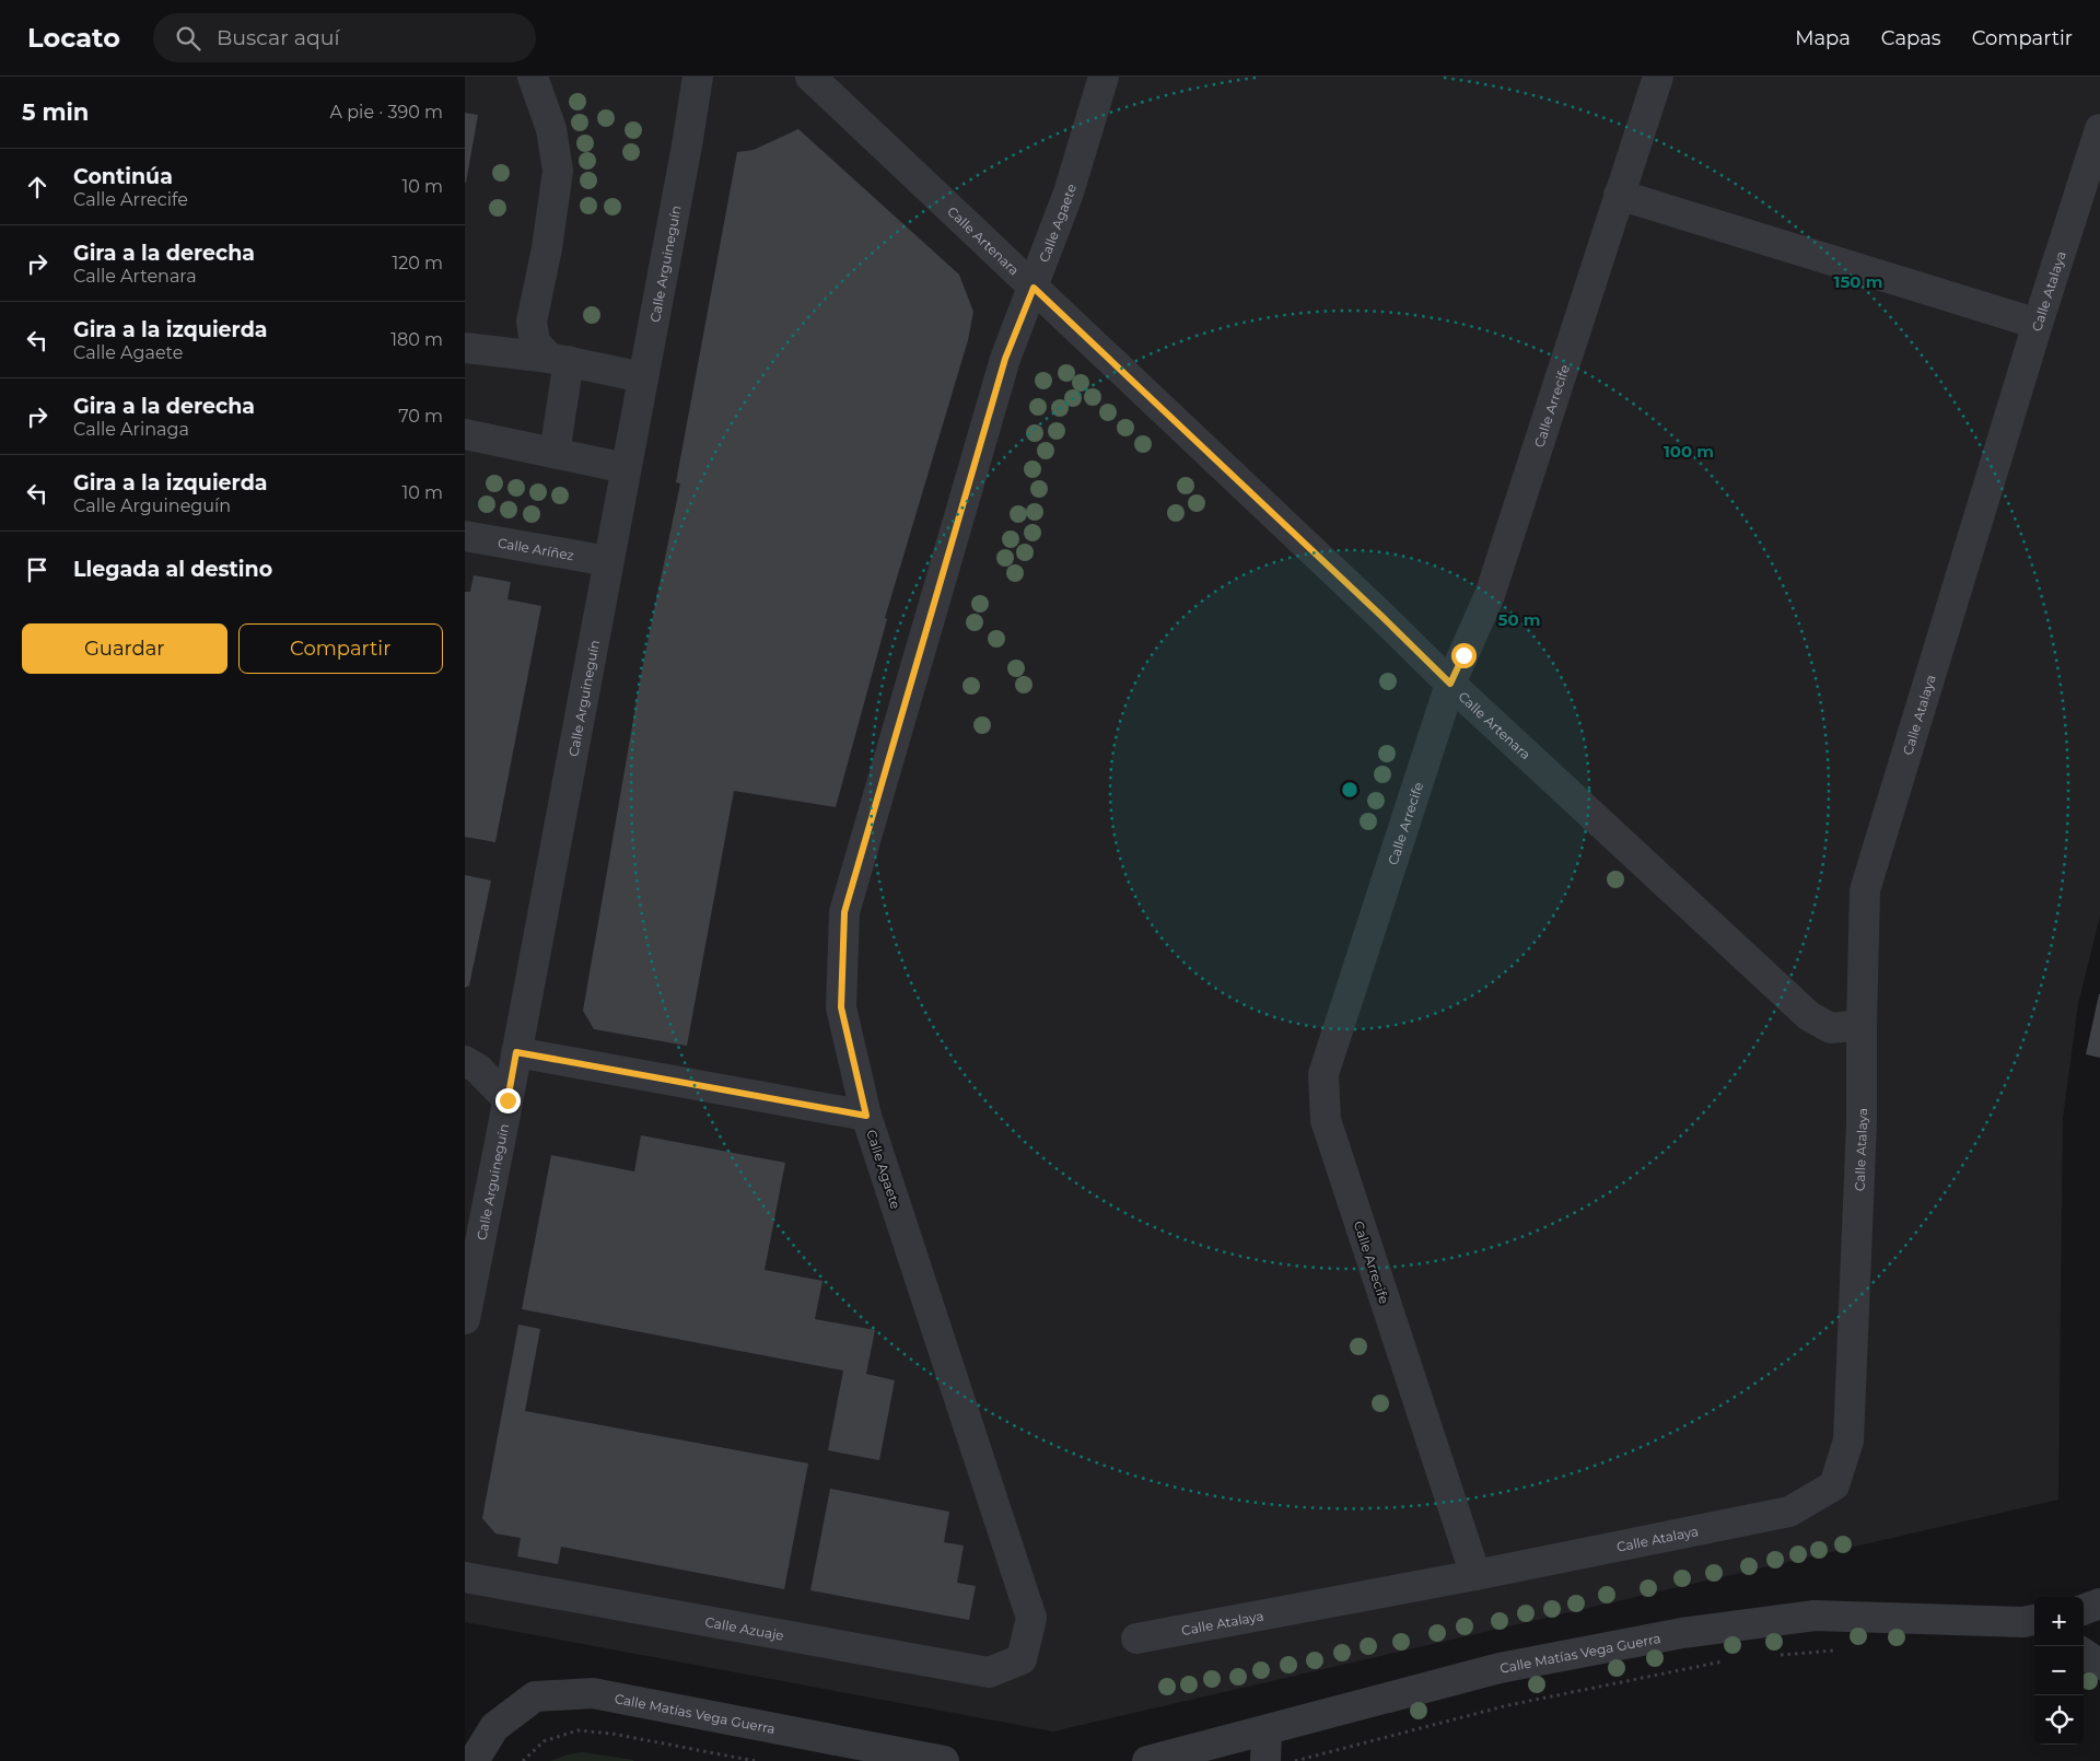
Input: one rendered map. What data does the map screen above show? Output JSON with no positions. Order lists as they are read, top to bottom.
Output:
{
  "streets": {
    "street": [
      "Calle Agaete",
      "Calle Artenara",
      "Calle Arguineguín",
      "Calle Atalaya",
      "Calle Arrecife",
      "Calle Aríñez",
      "Calle Azuaje",
      "Calle Matías Vega Guerra"
    ]
  },
  "crossings": [
    ["Calle Agaete", "Calle Artenara"],
    ["Calle Agaete", "Calle Azuaje"],
    ["Calle Artenara", "Calle Atalaya"],
    ["Calle Artenara", "Calle Arrecife"],
    ["Calle Arguineguín", "Calle Aríñez"],
    ["Calle Atalaya", "Calle Arrecife"]
  ],
  "page": {
    "header": "Locato",
    "search": "Buscar aquí",
    "nav": ["Mapa", "Capas", "Compartir"],
    "heading": ["5 min", "A pie · 390 m"],
    "list": [
      ["Continúa", "Calle Arrecife", "10 m"],
      ["Gira a la derecha", "Calle Artenara", "120 m"],
      ["Gira a la izquierda", "Calle Agaete", "180 m"],
      ["Gira a la derecha", "Calle Arinaga", "70 m"],
      ["Gira a la izquierda", "Calle Arguineguín", "10 m"],
      "Llegada al destino"
    ],
    "buttons": ["Guardar", "Compartir"],
    "map_buttons": ["+", "−"]
  },
  "rings": ["150 m", "100 m", "50 m"]
}
